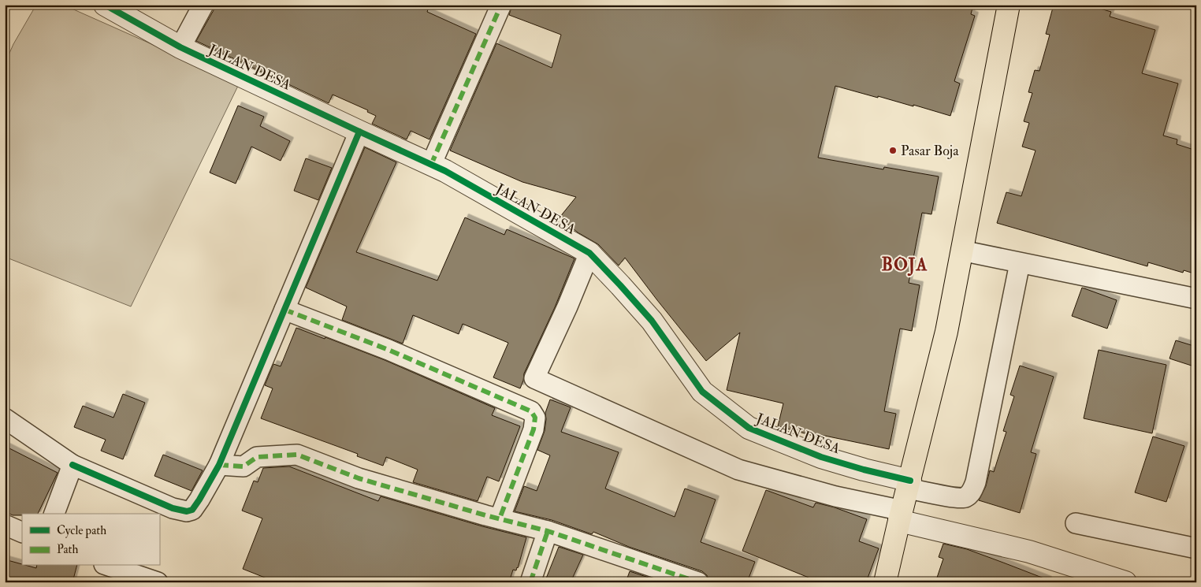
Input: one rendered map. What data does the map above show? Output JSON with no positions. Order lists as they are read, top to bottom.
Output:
{
  "streets": {
    "street": ["JALAN DESA"]
  },
  "districts": ["BOJA"],
  "places": ["Pasar Boja"],
  "legend": ["Cycle path", "Path"]
}
